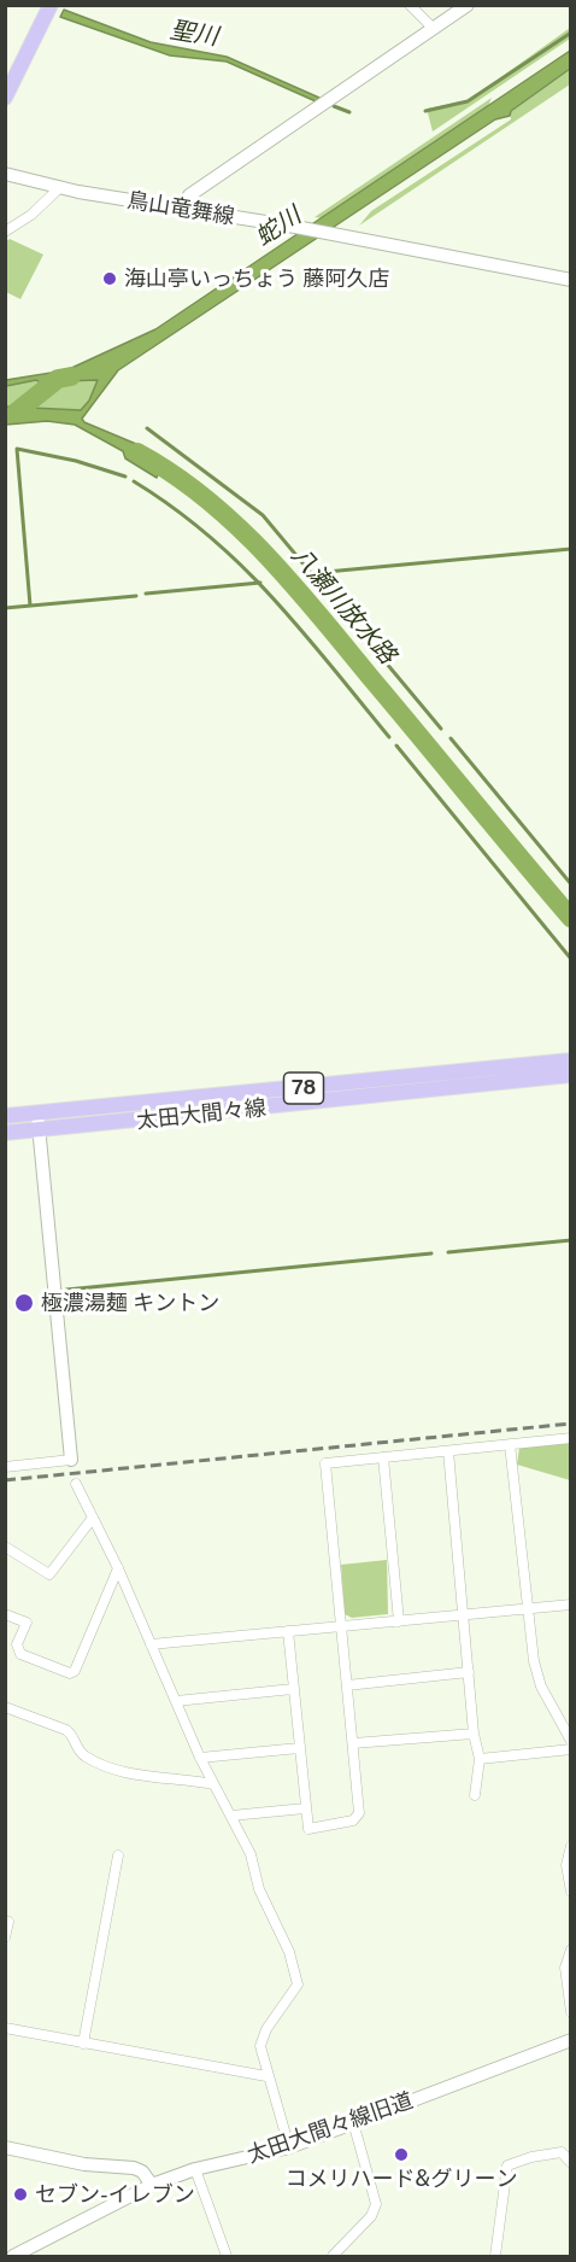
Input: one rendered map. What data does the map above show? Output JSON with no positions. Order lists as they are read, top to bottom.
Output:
{
  "streets": {
    "main road": ["78", "太田大間々線"],
    "street": ["鳥山竜舞線", "太田大間々線旧道"]
  },
  "water": ["聖川", "蛇川", "八瀬川放水路"],
  "places": [
    "海山亭いっちょう 藤阿久店",
    "極濃湯麺 キントン",
    "コメリハード&グリーン",
    "セブン-イレブン"
  ]
}
